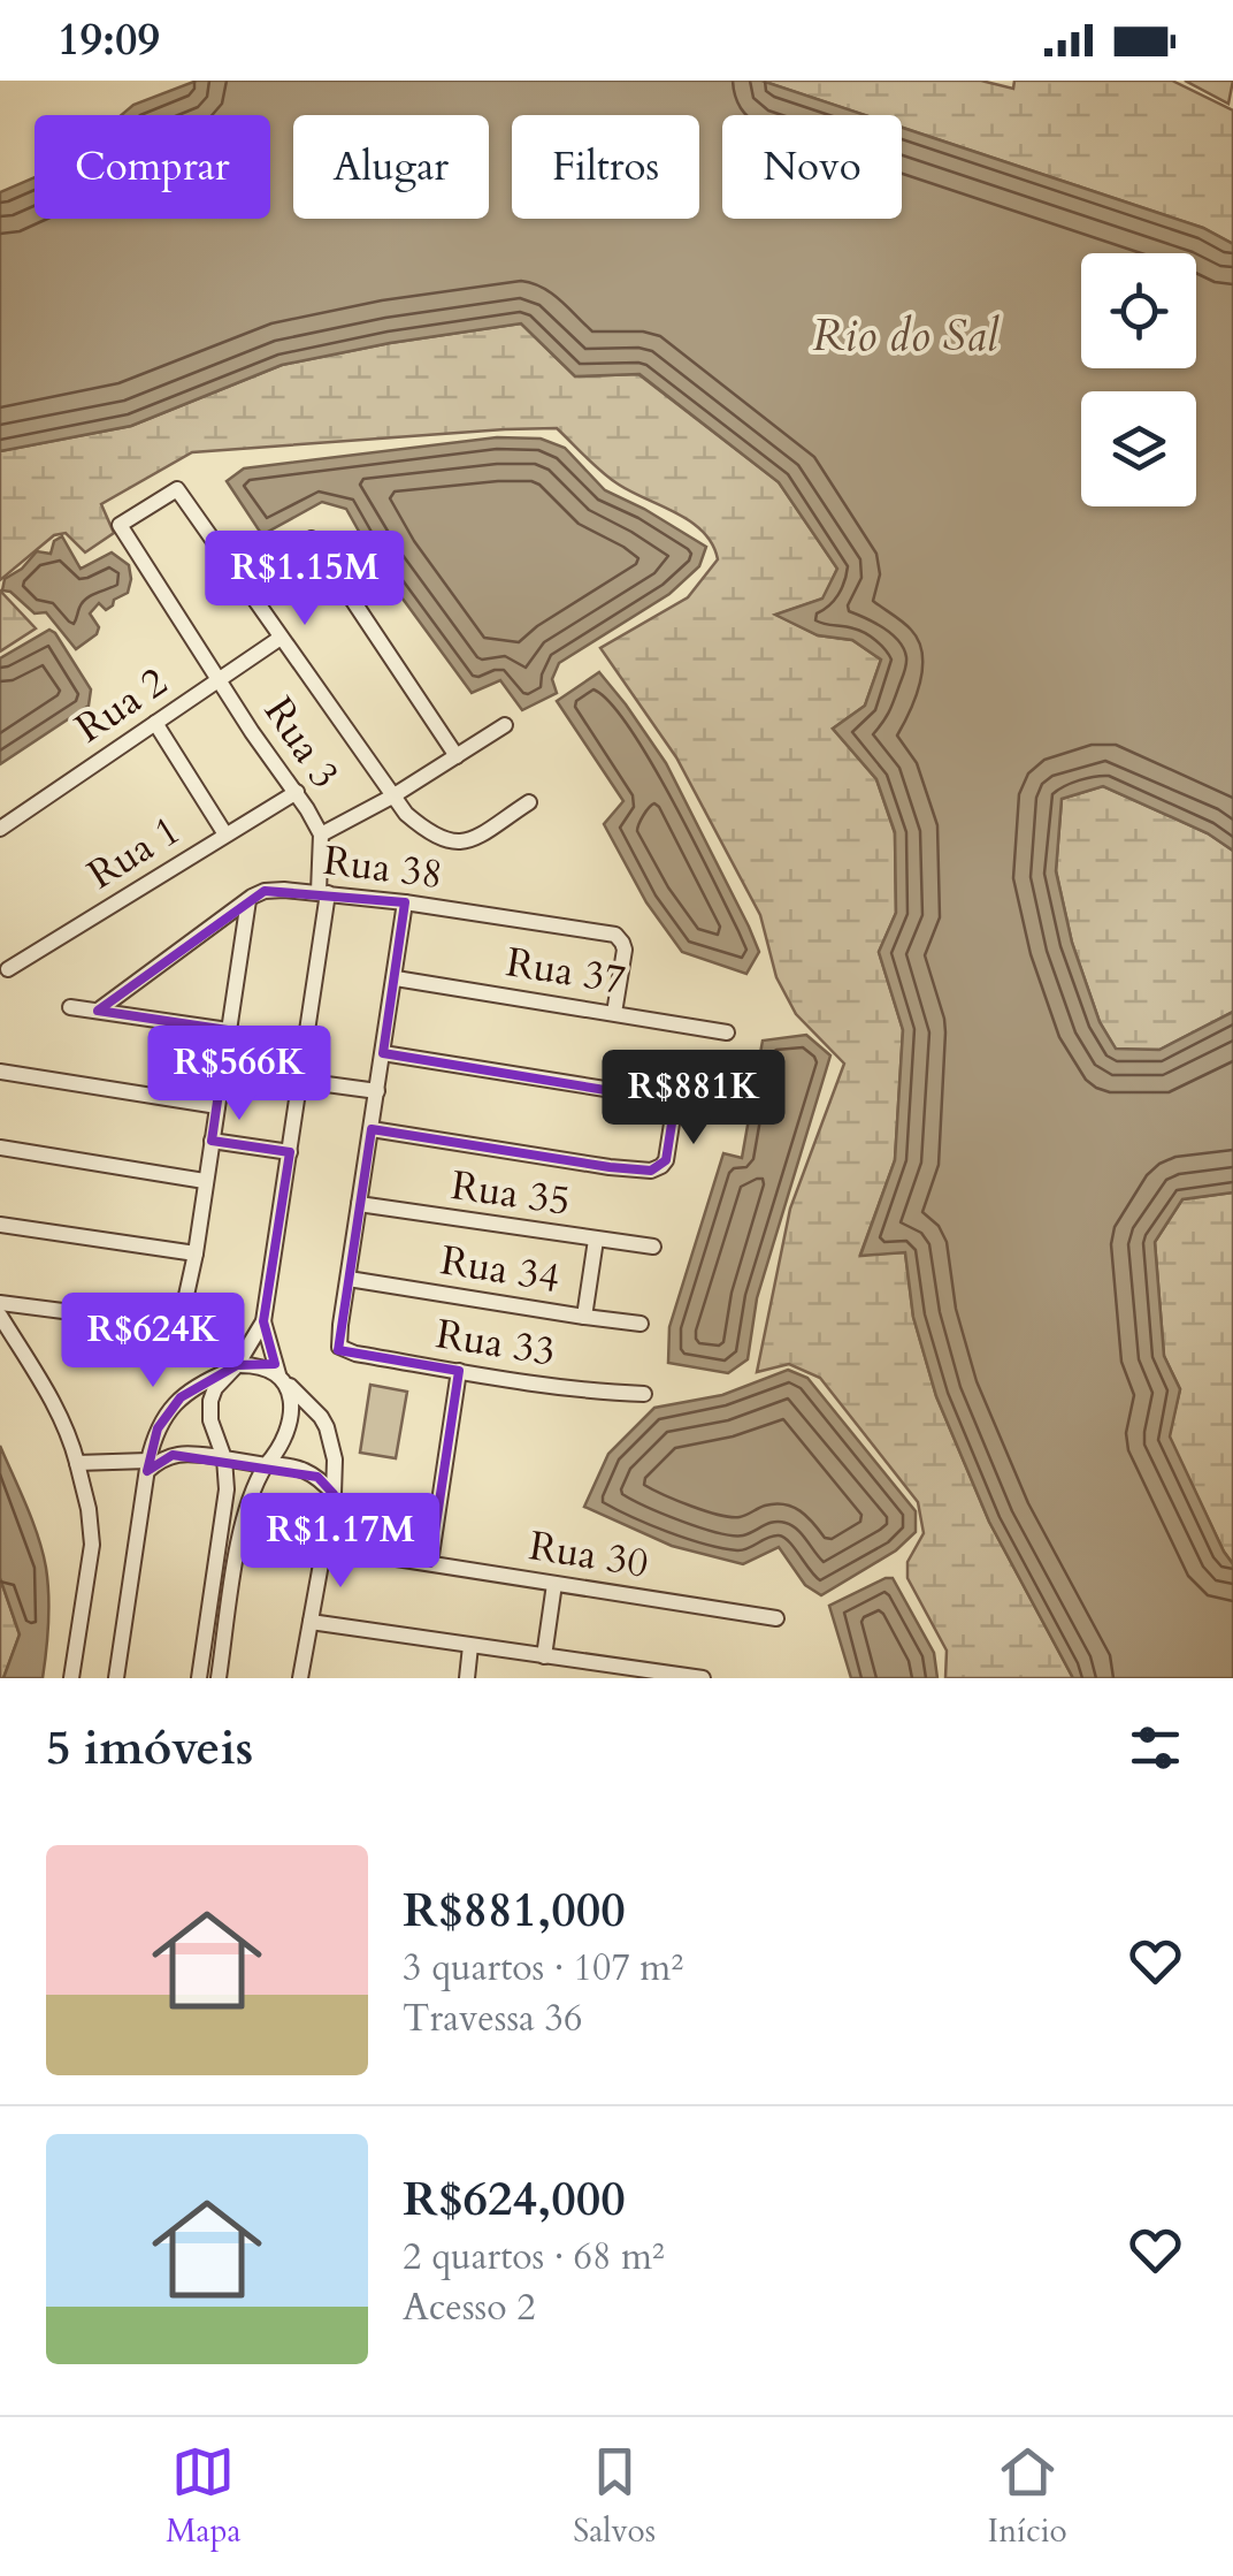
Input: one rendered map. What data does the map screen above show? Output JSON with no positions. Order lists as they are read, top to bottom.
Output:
{
  "streets": {
    "street": [
      "Rua 2",
      "Rua 3",
      "Rua 1",
      "Rua 38",
      "Rua 37",
      "Rua 35",
      "Rua 34",
      "Rua 33",
      "Rua 30"
    ]
  },
  "crossings": [
    ["Rua 2", "Rua 3"],
    ["Rua 3", "Rua 1"],
    ["Rua 3", "Rua 38"],
    ["Rua 38", "Rua 37"],
    ["Rua 34", "Rua 33"]
  ],
  "water": ["Rio do Sal"],
  "page": {
    "status": "19:09",
    "chip": [
      "Comprar",
      "Alugar",
      "Filtros",
      "Novo"
    ],
    "price": [
      "R$1.15M",
      "R$566K",
      "R$881K",
      "R$624K",
      "R$1.17M"
    ],
    "heading": "5 imóveis",
    "list": [
      {
        "name": "R$881,000",
        "note": "3 quartos · 107 m² · Travessa 36"
      },
      {
        "name": "R$624,000",
        "note": "2 quartos · 68 m² · Acesso 2"
      }
    ],
    "tabs": ["Mapa", "Salvos", "Início"]
  }
}
